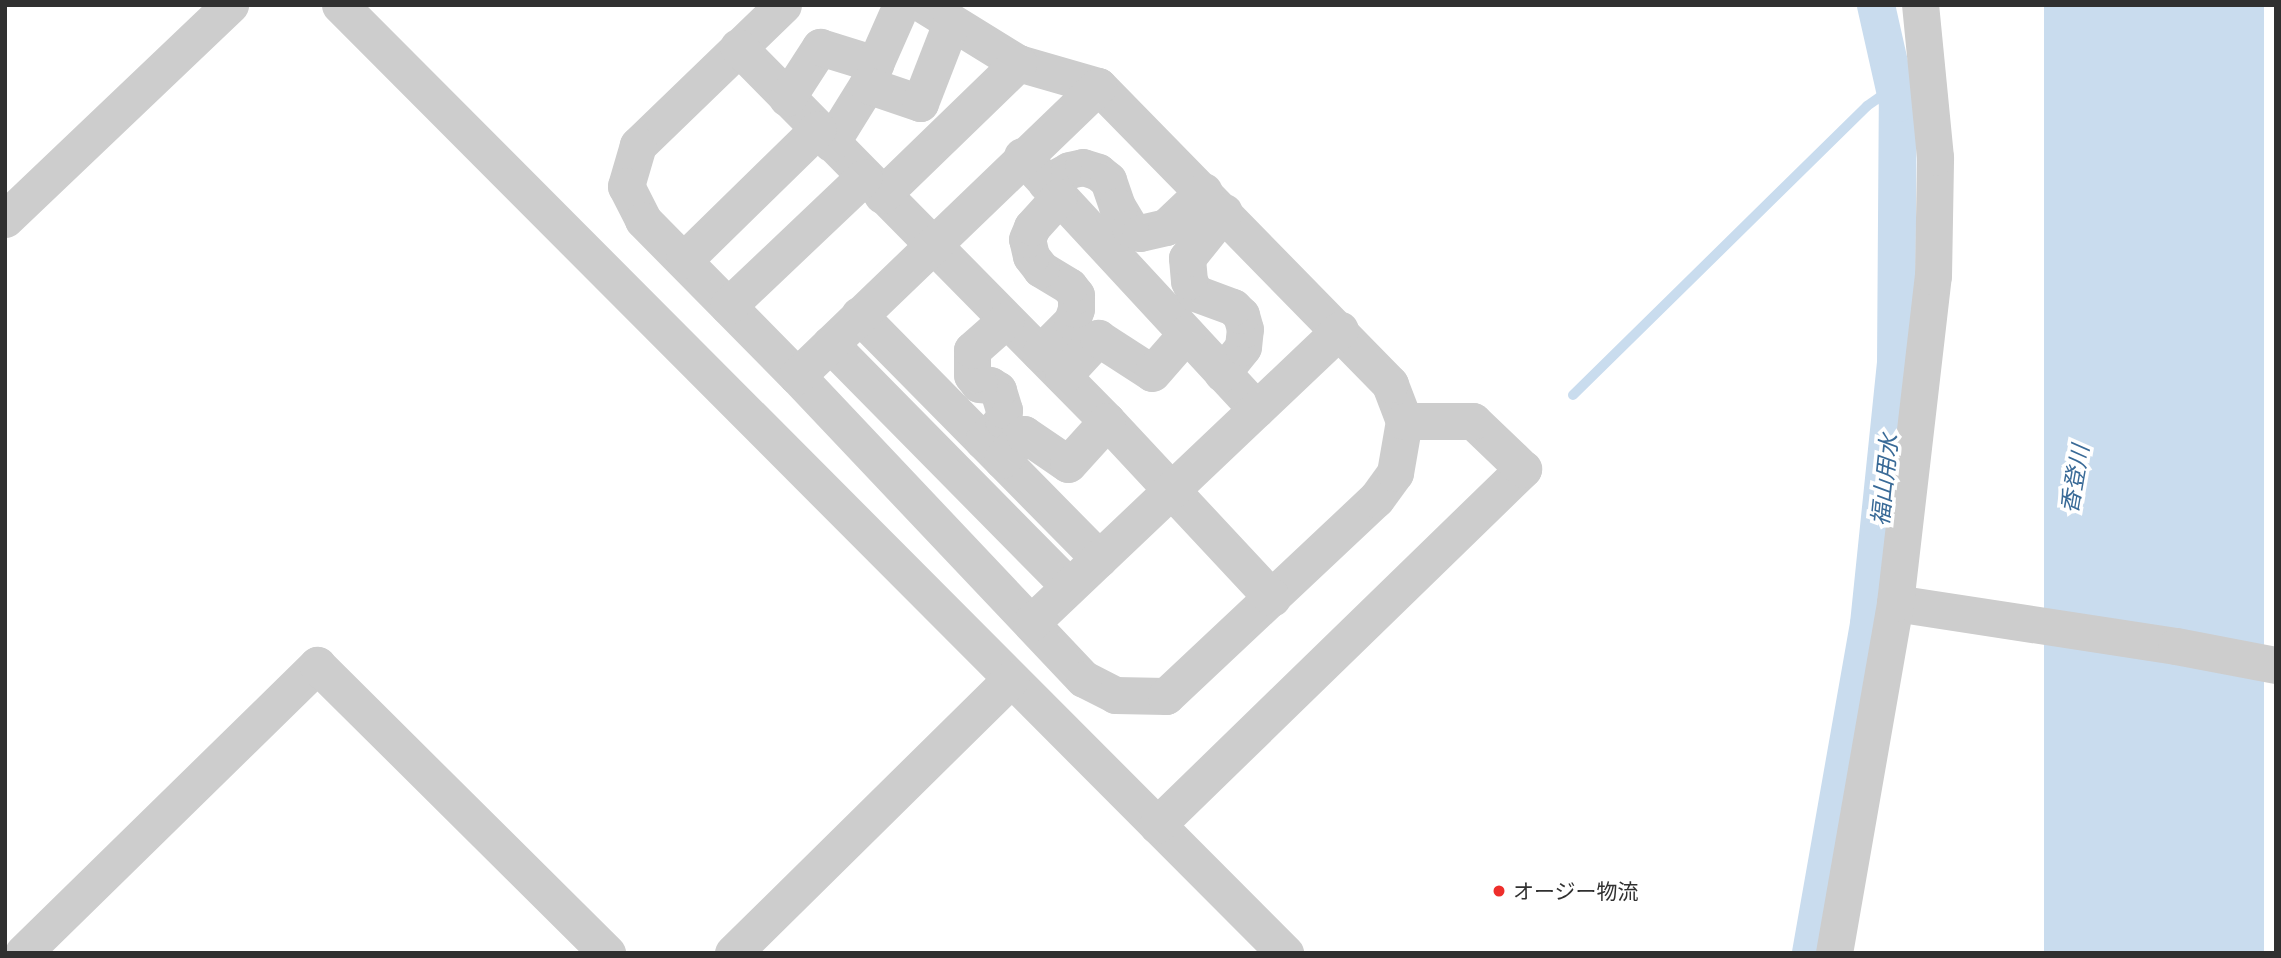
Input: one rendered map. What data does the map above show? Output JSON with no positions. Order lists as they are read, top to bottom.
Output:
{
  "water": ["香登川", "福山用水"],
  "places": ["オージー物流"]
}
